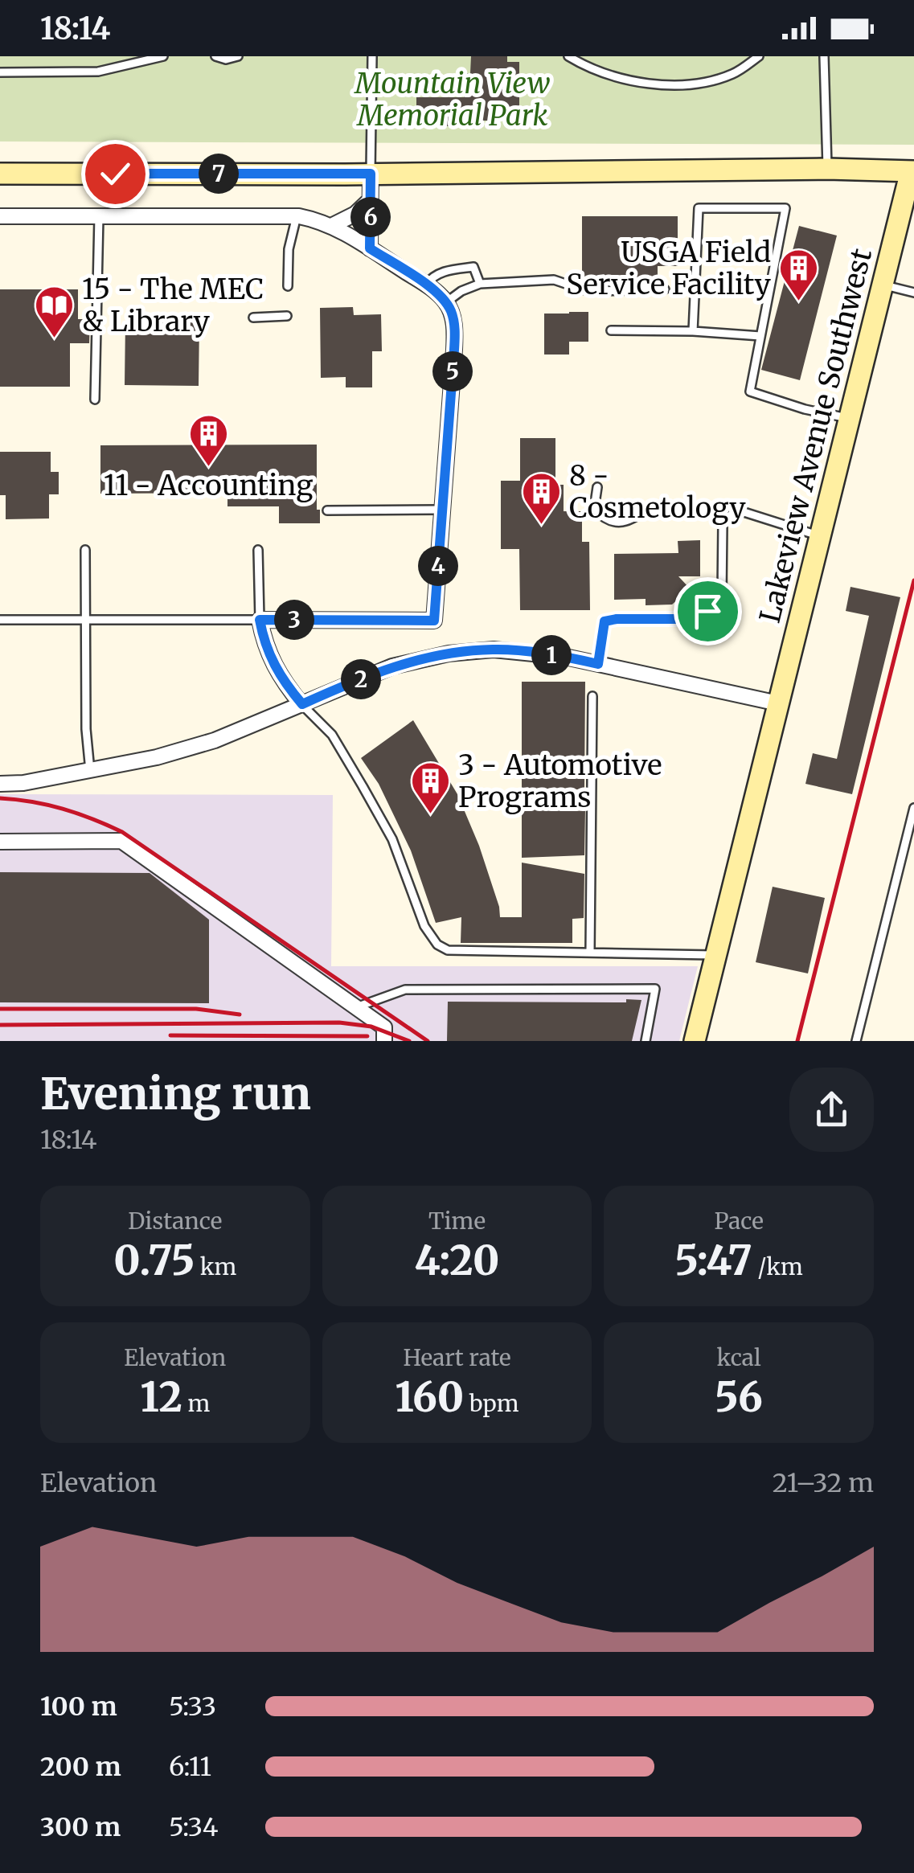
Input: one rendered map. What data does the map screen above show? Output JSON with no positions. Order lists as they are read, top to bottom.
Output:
{
  "streets": {
    "main road": ["Lakeview Avenue Southwest"]
  },
  "parks": ["Mountain View Memorial Park"],
  "places": {
    "building": [
      "USGA Field Service Facility",
      "11 - Accounting",
      "8 - Cosmetology",
      "3 - Automotive Programs"
    ],
    "library": ["15 - The MEC & Library"]
  },
  "page": {
    "status": "18:14",
    "pins": [
      "7",
      "6",
      "5",
      "4",
      "3",
      "1",
      "2"
    ],
    "heading": ["Evening run", "18:14"],
    "stats": [
      ["Distance", "0.75 km"],
      ["Time", "4:20"],
      ["Pace", "5:47 /km"],
      ["Elevation", "12 m"],
      ["Heart rate", "160 bpm"],
      ["kcal", "56"]
    ],
    "chart": ["Elevation", "21–32 m"],
    "list": [
      {
        "name": "100 m",
        "note": "5:33"
      },
      {
        "name": "200 m",
        "note": "6:11"
      },
      {
        "name": "300 m",
        "note": "5:34"
      }
    ]
  }
}
